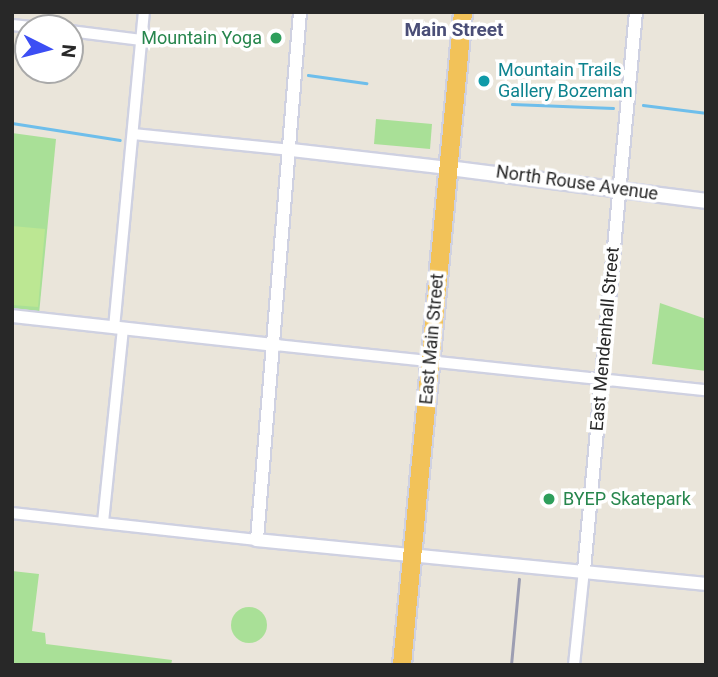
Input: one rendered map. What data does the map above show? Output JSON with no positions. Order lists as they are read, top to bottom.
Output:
{
  "streets": {
    "highway": ["East Main Street"],
    "main road": ["North Rouse Avenue"],
    "street": ["East Mendenhall Street"]
  },
  "crossings": [
    ["North Rouse Avenue", "East Main Street"],
    ["North Rouse Avenue", "East Mendenhall Street"]
  ],
  "districts": ["Main Street"],
  "places": ["Mountain Yoga", "Mountain Trails Gallery Bozeman", "BYEP Skatepark"],
  "north": "right"
}
